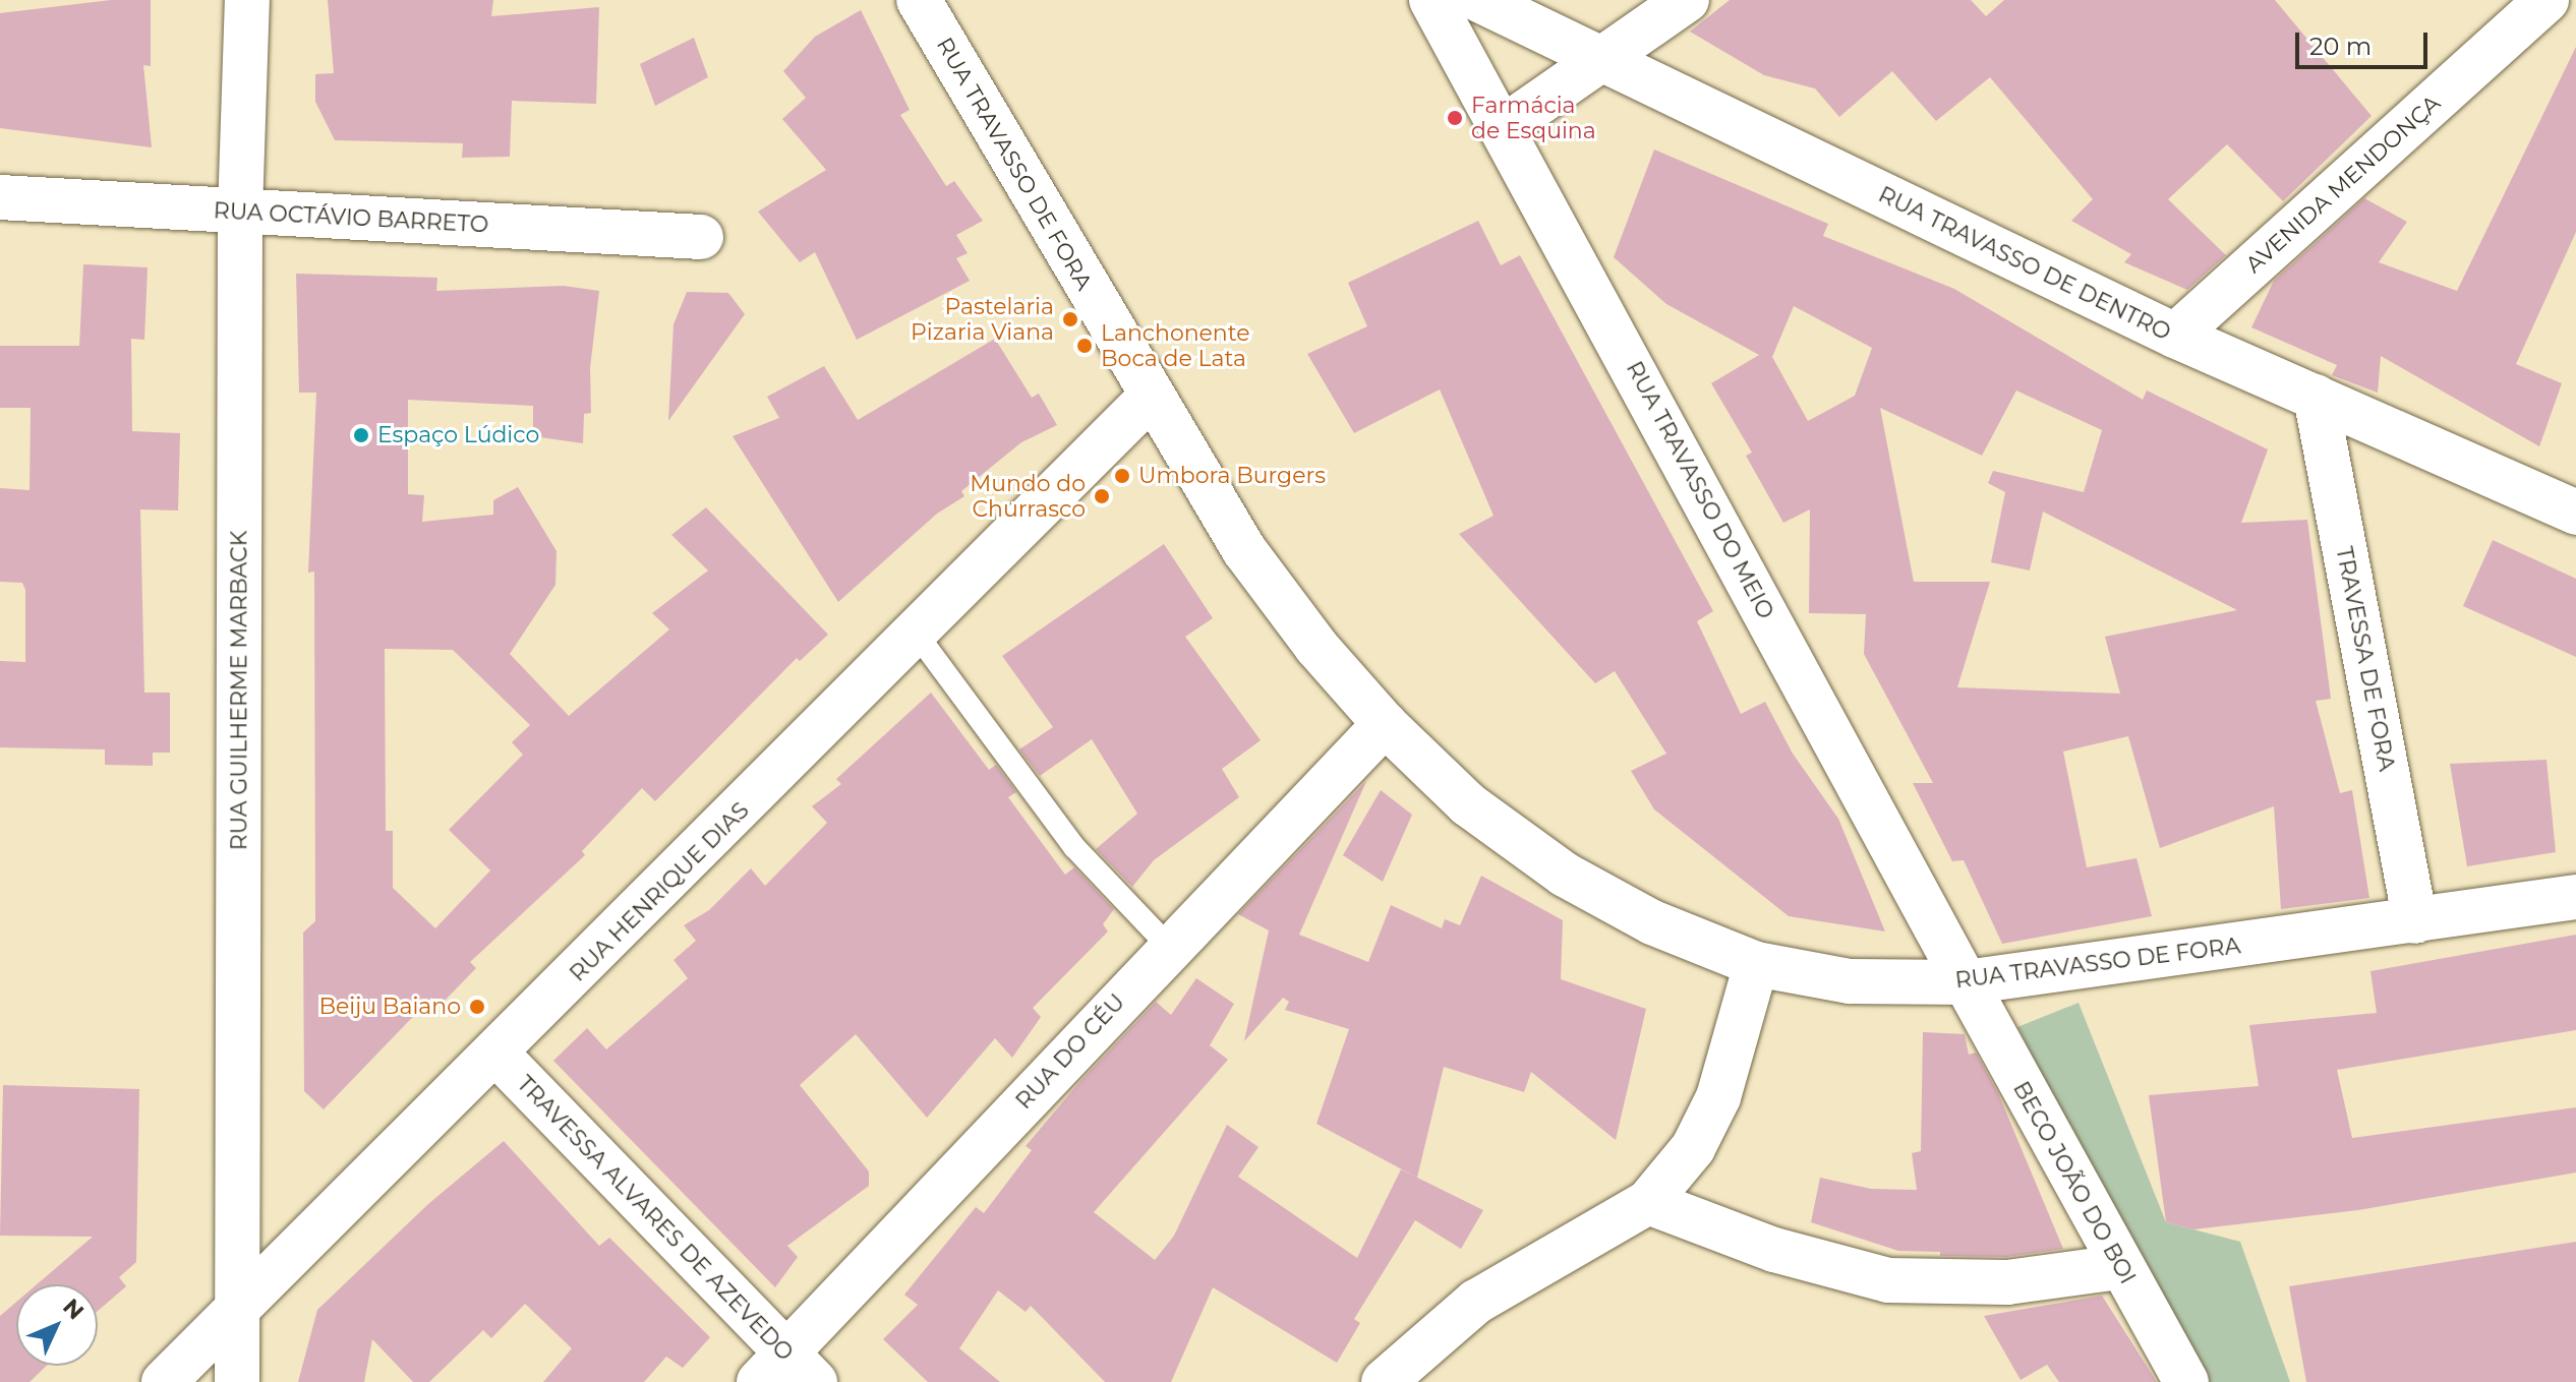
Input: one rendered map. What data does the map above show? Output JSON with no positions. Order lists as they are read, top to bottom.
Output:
{
  "streets": {
    "street": [
      "RUA TRAVASSO DE FORA",
      "AVENIDA MENDONÇA",
      "RUA OCTÁVIO BARRETO",
      "RUA TRAVASSO DE DENTRO",
      "RUA TRAVASSO DO MEIO",
      "TRAVESSA DE FORA",
      "RUA GUILHERME MARBACK",
      "RUA HENRIQUE DIAS",
      "RUA DO CÉU",
      "BECO JOÃO DO BOI",
      "TRAVESSA ALVARES DE AZEVEDO"
    ]
  },
  "crossings": [
    ["RUA TRAVASSO DE FORA", "RUA TRAVASSO DO MEIO"],
    ["RUA TRAVASSO DE FORA", "TRAVESSA DE FORA"],
    ["RUA TRAVASSO DE FORA", "RUA HENRIQUE DIAS"],
    ["RUA TRAVASSO DE FORA", "RUA DO CÉU"],
    ["RUA TRAVASSO DE FORA", "BECO JOÃO DO BOI"],
    ["AVENIDA MENDONÇA", "RUA TRAVASSO DE DENTRO"],
    ["RUA OCTÁVIO BARRETO", "RUA GUILHERME MARBACK"],
    ["RUA TRAVASSO DE DENTRO", "TRAVESSA DE FORA"],
    ["RUA TRAVASSO DO MEIO", "BECO JOÃO DO BOI"],
    ["RUA GUILHERME MARBACK", "RUA HENRIQUE DIAS"],
    ["RUA HENRIQUE DIAS", "TRAVESSA ALVARES DE AZEVEDO"],
    ["RUA DO CÉU", "TRAVESSA ALVARES DE AZEVEDO"]
  ],
  "places": [
    "Farmácia de Esquina",
    "Pastelaria Pizaria Viana",
    "Lanchonente Boca de Lata",
    "Espaço Lúdico",
    "Umbora Burgers",
    "Mundo do Churrasco",
    "Beiju Baiano"
  ],
  "scale_bar": "20 m",
  "north": "top right"
}
